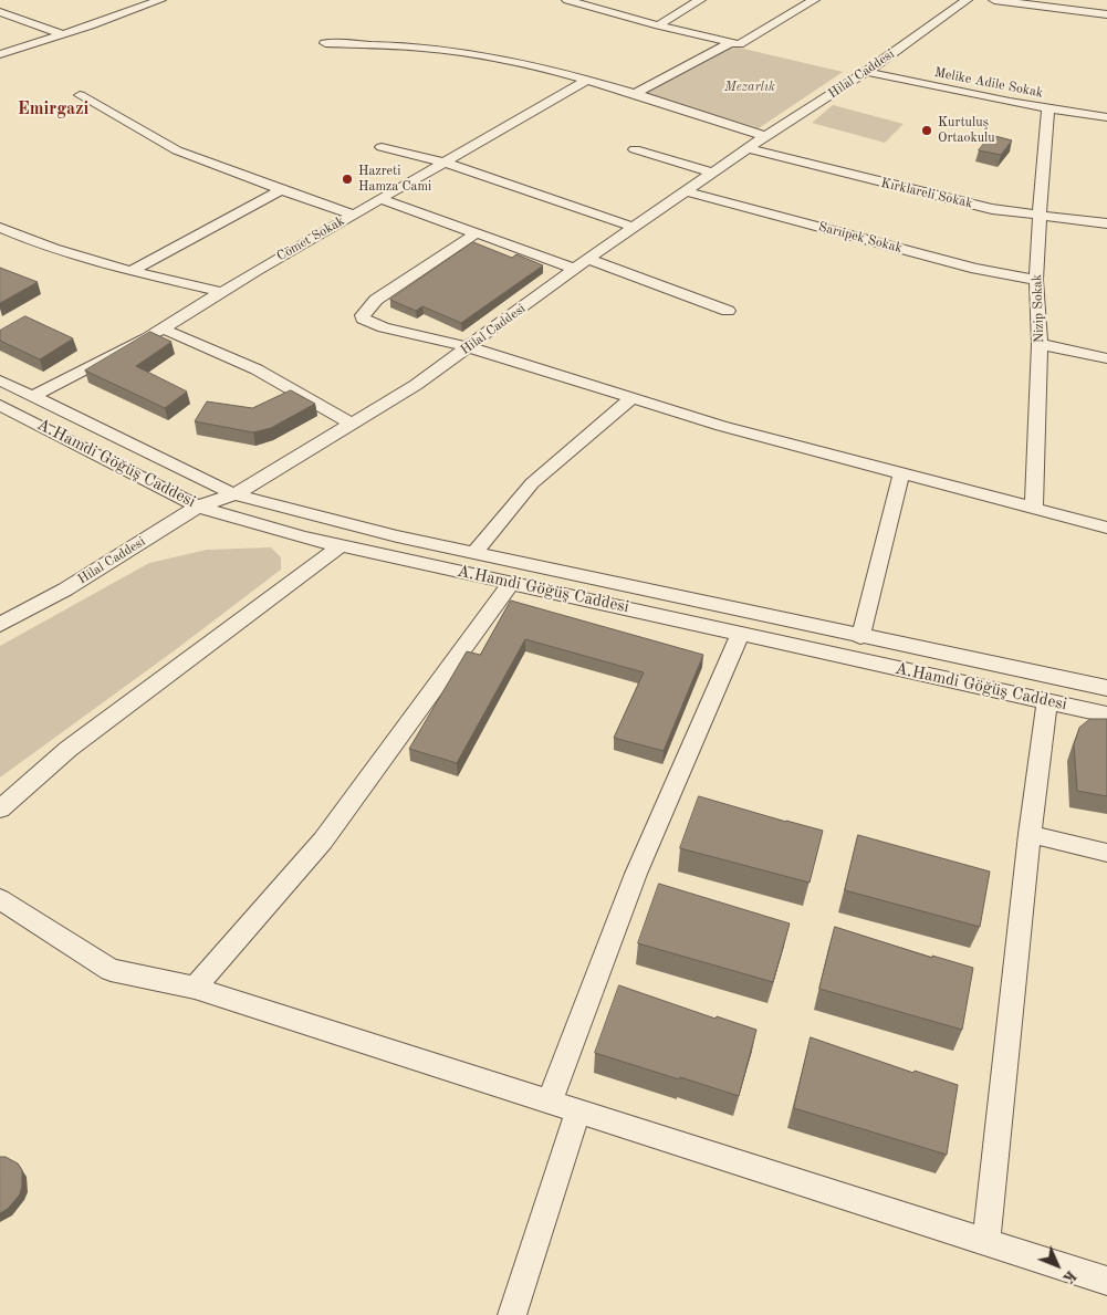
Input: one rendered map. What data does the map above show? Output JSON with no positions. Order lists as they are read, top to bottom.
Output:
{
  "streets": {
    "street": [
      "Hilal Caddesi",
      "Melike Adile Sokak",
      "Kırklareli Sokak",
      "Sarıipek Sokak",
      "Cömet Sokak",
      "Nizip Sokak",
      "A.Hamdi Göğüş Caddesi"
    ]
  },
  "crossings": [
    ["Hilal Caddesi", "Melike Adile Sokak"],
    ["Hilal Caddesi", "Kırklareli Sokak"],
    ["Hilal Caddesi", "Sarıipek Sokak"],
    ["Hilal Caddesi", "A.Hamdi Göğüş Caddesi"],
    ["Melike Adile Sokak", "Nizip Sokak"],
    ["Kırklareli Sokak", "Nizip Sokak"],
    ["Sarıipek Sokak", "Nizip Sokak"],
    ["Cömet Sokak", "A.Hamdi Göğüş Caddesi"]
  ],
  "districts": ["Emirgazi"],
  "parks": ["Mezarlık"],
  "places": ["Kurtuluş Ortaokulu", "Hazreti Hamza Cami"],
  "north": "bottom right"
}
